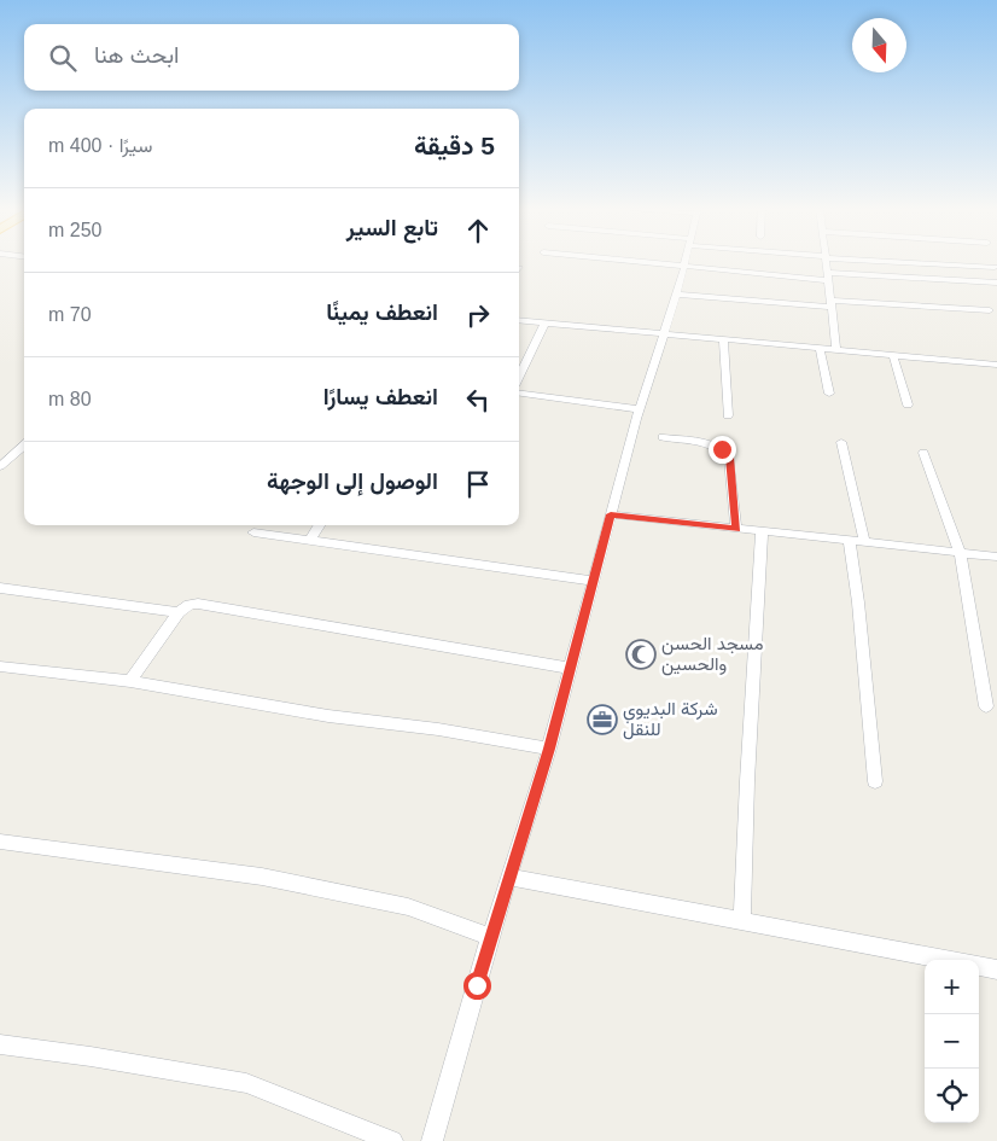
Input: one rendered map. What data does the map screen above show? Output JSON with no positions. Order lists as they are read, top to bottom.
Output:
{
  "places": {
    "mosque": ["مسجد الحسن والحسين"],
    "office": ["شركة البديوي للنقل"]
  },
  "north": "bottom",
  "page": {
    "search": "ابحث هنا",
    "heading": ["5 دقيقة", "سيرًا · 400 m"],
    "list": [
      ["تابع السير", "250 m"],
      ["انعطف يمينًا", "70 m"],
      ["انعطف يسارًا", "80 m"],
      "الوصول إلى الوجهة"
    ],
    "map_buttons": ["+", "−"]
  }
}
